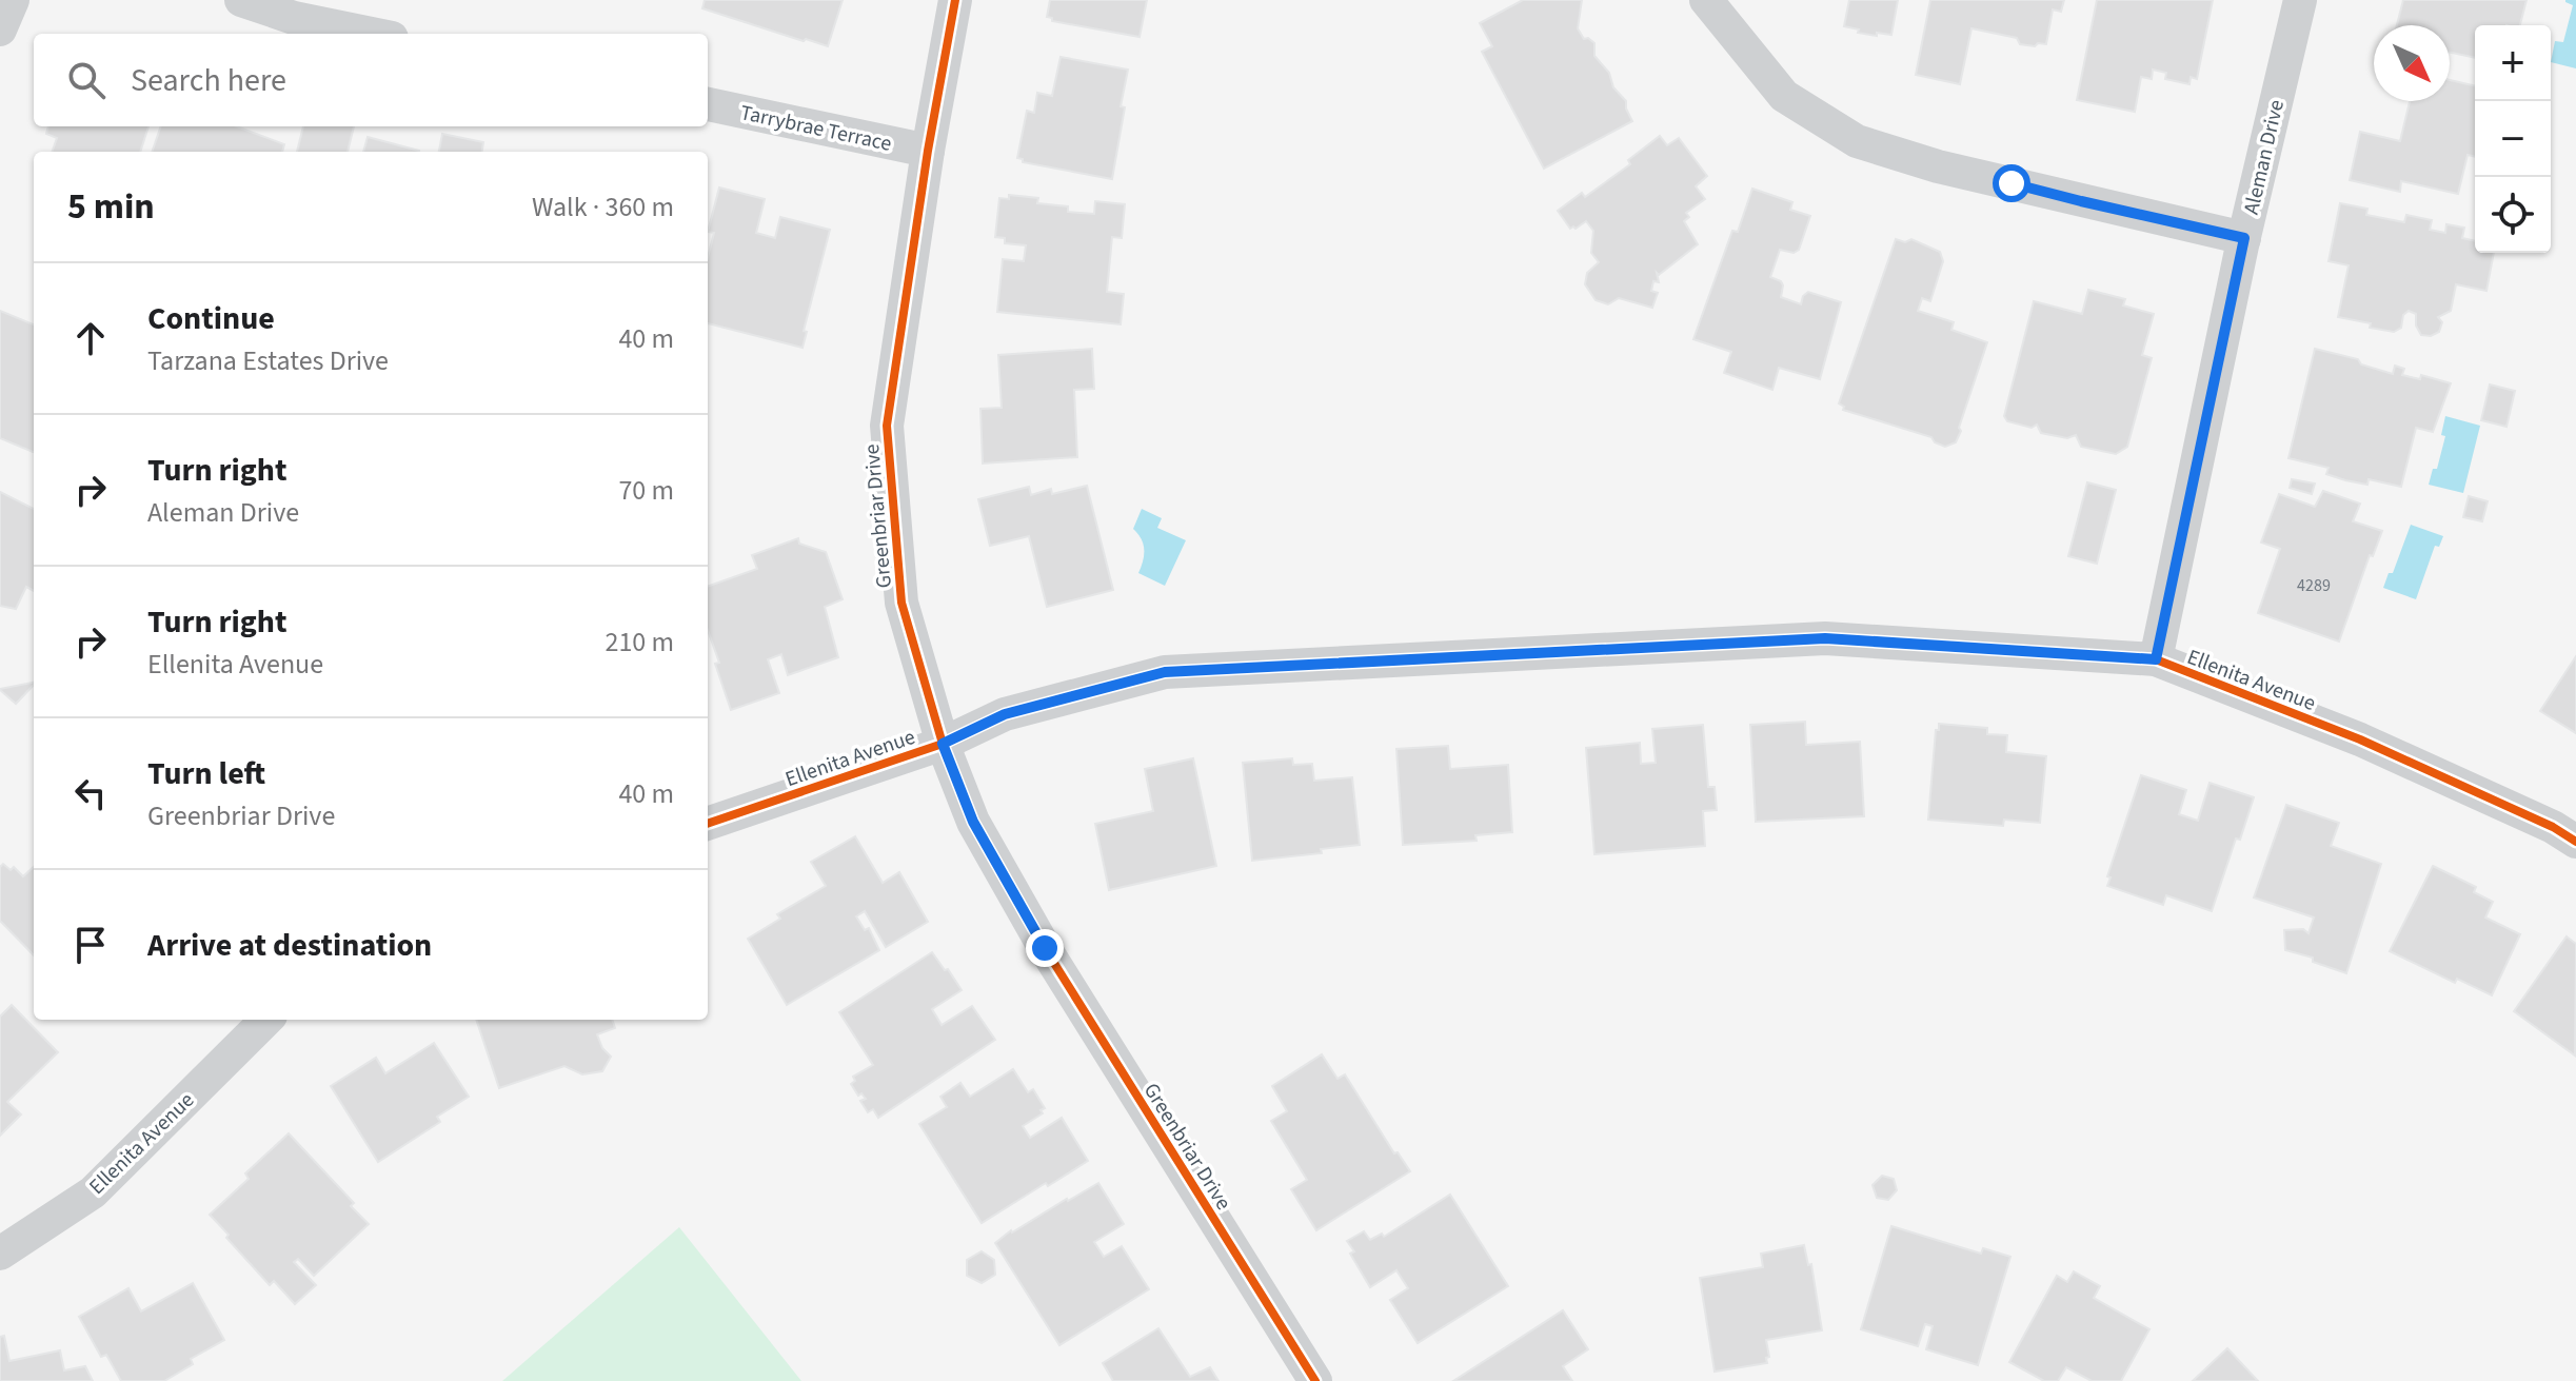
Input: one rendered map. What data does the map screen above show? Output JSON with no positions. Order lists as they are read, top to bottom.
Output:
{
  "streets": {
    "street": [
      "Tarrybrae Terrace",
      "Aleman Drive",
      "Greenbriar Drive",
      "Ellenita Avenue"
    ]
  },
  "crossings": [
    ["Tarrybrae Terrace", "Greenbriar Drive"],
    ["Aleman Drive", "Ellenita Avenue"],
    ["Greenbriar Drive", "Ellenita Avenue"]
  ],
  "house_numbers": ["4289"],
  "north": "bottom right",
  "page": {
    "map_buttons": ["+", "−"],
    "search": "Search here",
    "heading": ["5 min", "Walk · 360 m"],
    "list": [
      ["Continue", "Tarzana Estates Drive", "40 m"],
      ["Turn right", "Aleman Drive", "70 m"],
      ["Turn right", "Ellenita Avenue", "210 m"],
      ["Turn left", "Greenbriar Drive", "40 m"],
      "Arrive at destination"
    ]
  }
}
